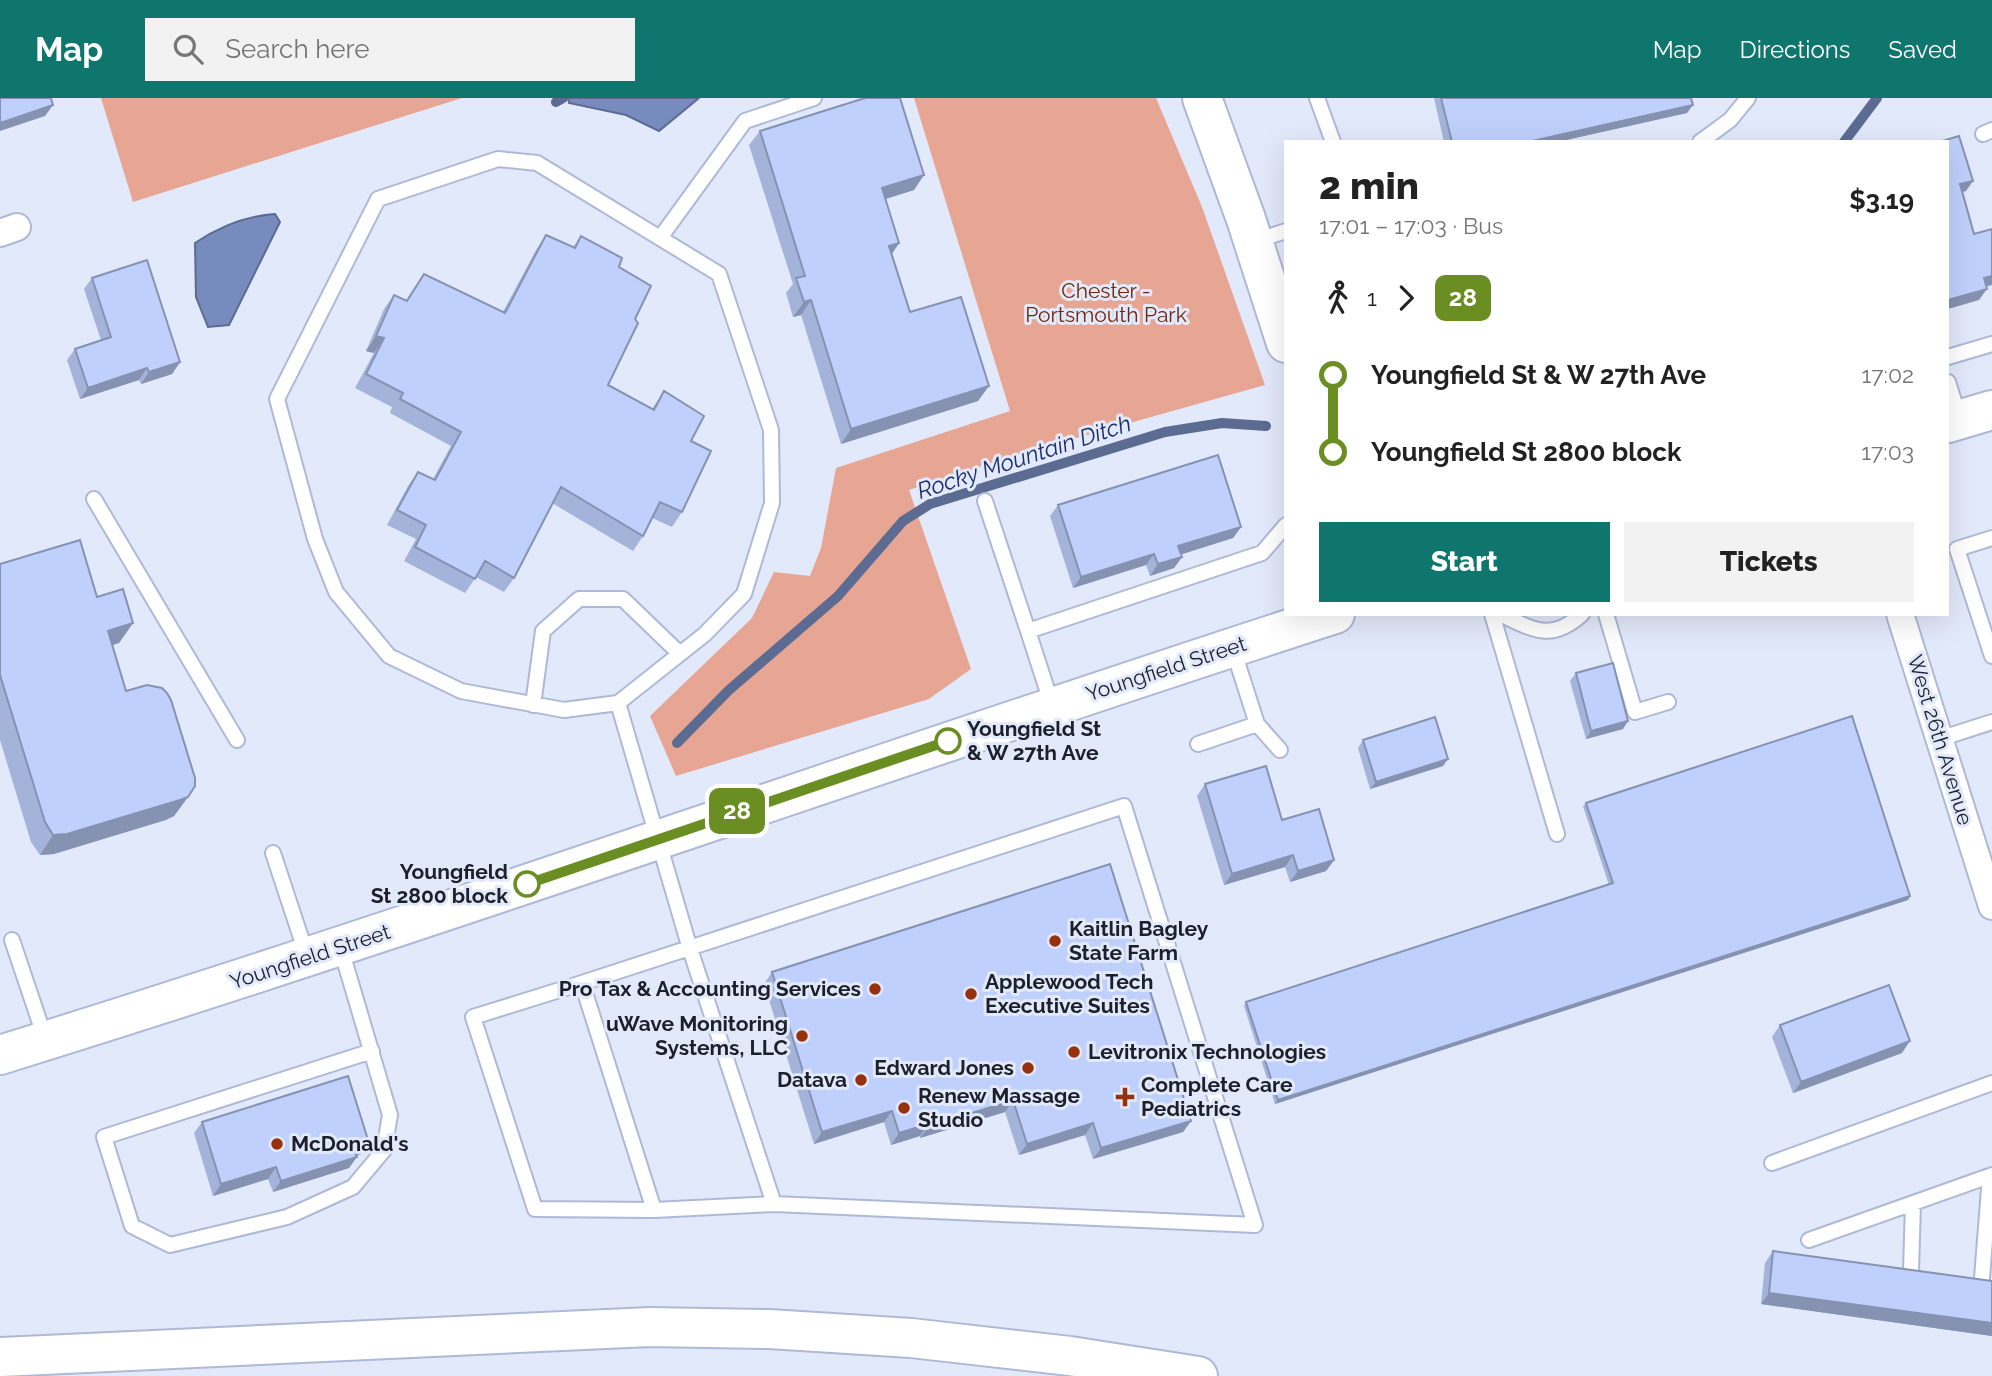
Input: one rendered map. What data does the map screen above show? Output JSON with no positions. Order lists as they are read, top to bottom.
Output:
{
  "streets": {
    "main road": ["Youngfield Street"],
    "street": ["West 26th Avenue"]
  },
  "water": ["Rocky Mountain Ditch"],
  "parks": ["Chester - Portsmouth Park"],
  "places": {
    "other": [
      "Youngfield St & W 27th Ave",
      "Youngfield St 2800 block",
      "Kaitlin Bagley State Farm",
      "Pro Tax & Accounting Services",
      "Applewood Tech Executive Suites",
      "uWave Monitoring Systems, LLC",
      "Levitronix Technologies",
      "Edward Jones",
      "Datava",
      "Renew Massage Studio",
      "McDonald's"
    ],
    "health": ["Complete Care Pediatrics"]
  },
  "lines": ["bus line 28"],
  "page": {
    "header": "Map",
    "search": "Search here",
    "nav": ["Map", "Directions", "Saved"],
    "on_map": "28",
    "heading": ["2 min", "17:01 – 17:03 · Bus", "$3.19"],
    "legs": ["1", "28"],
    "list": [
      {
        "name": "Youngfield St & W 27th Ave",
        "value": "17:02"
      },
      {
        "name": "Youngfield St 2800 block",
        "value": "17:03"
      }
    ],
    "buttons": ["Start", "Tickets"]
  }
}
